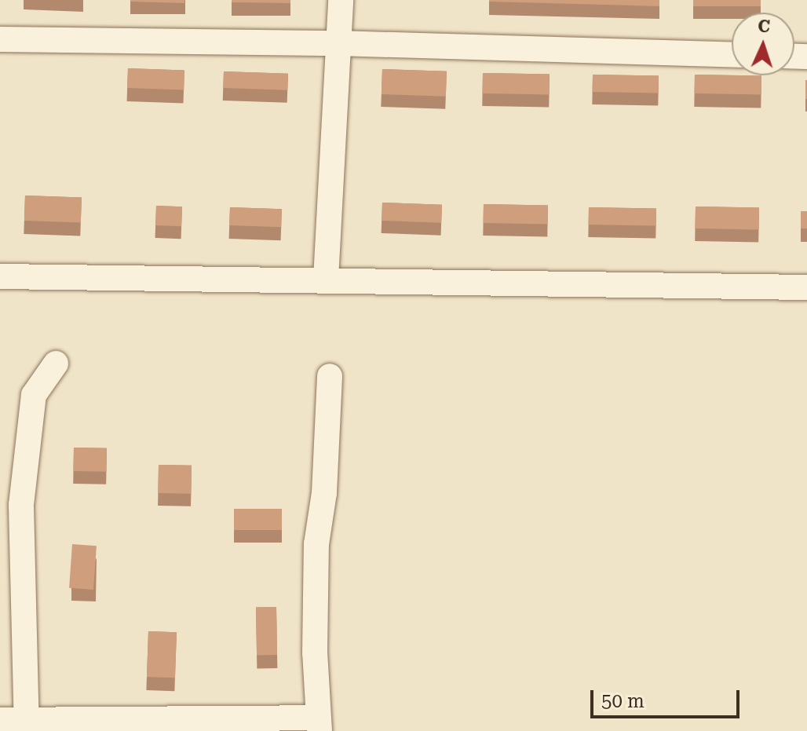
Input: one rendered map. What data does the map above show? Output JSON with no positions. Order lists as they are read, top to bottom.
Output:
{
  "scale_bar": "50 m",
  "north": "top"
}
